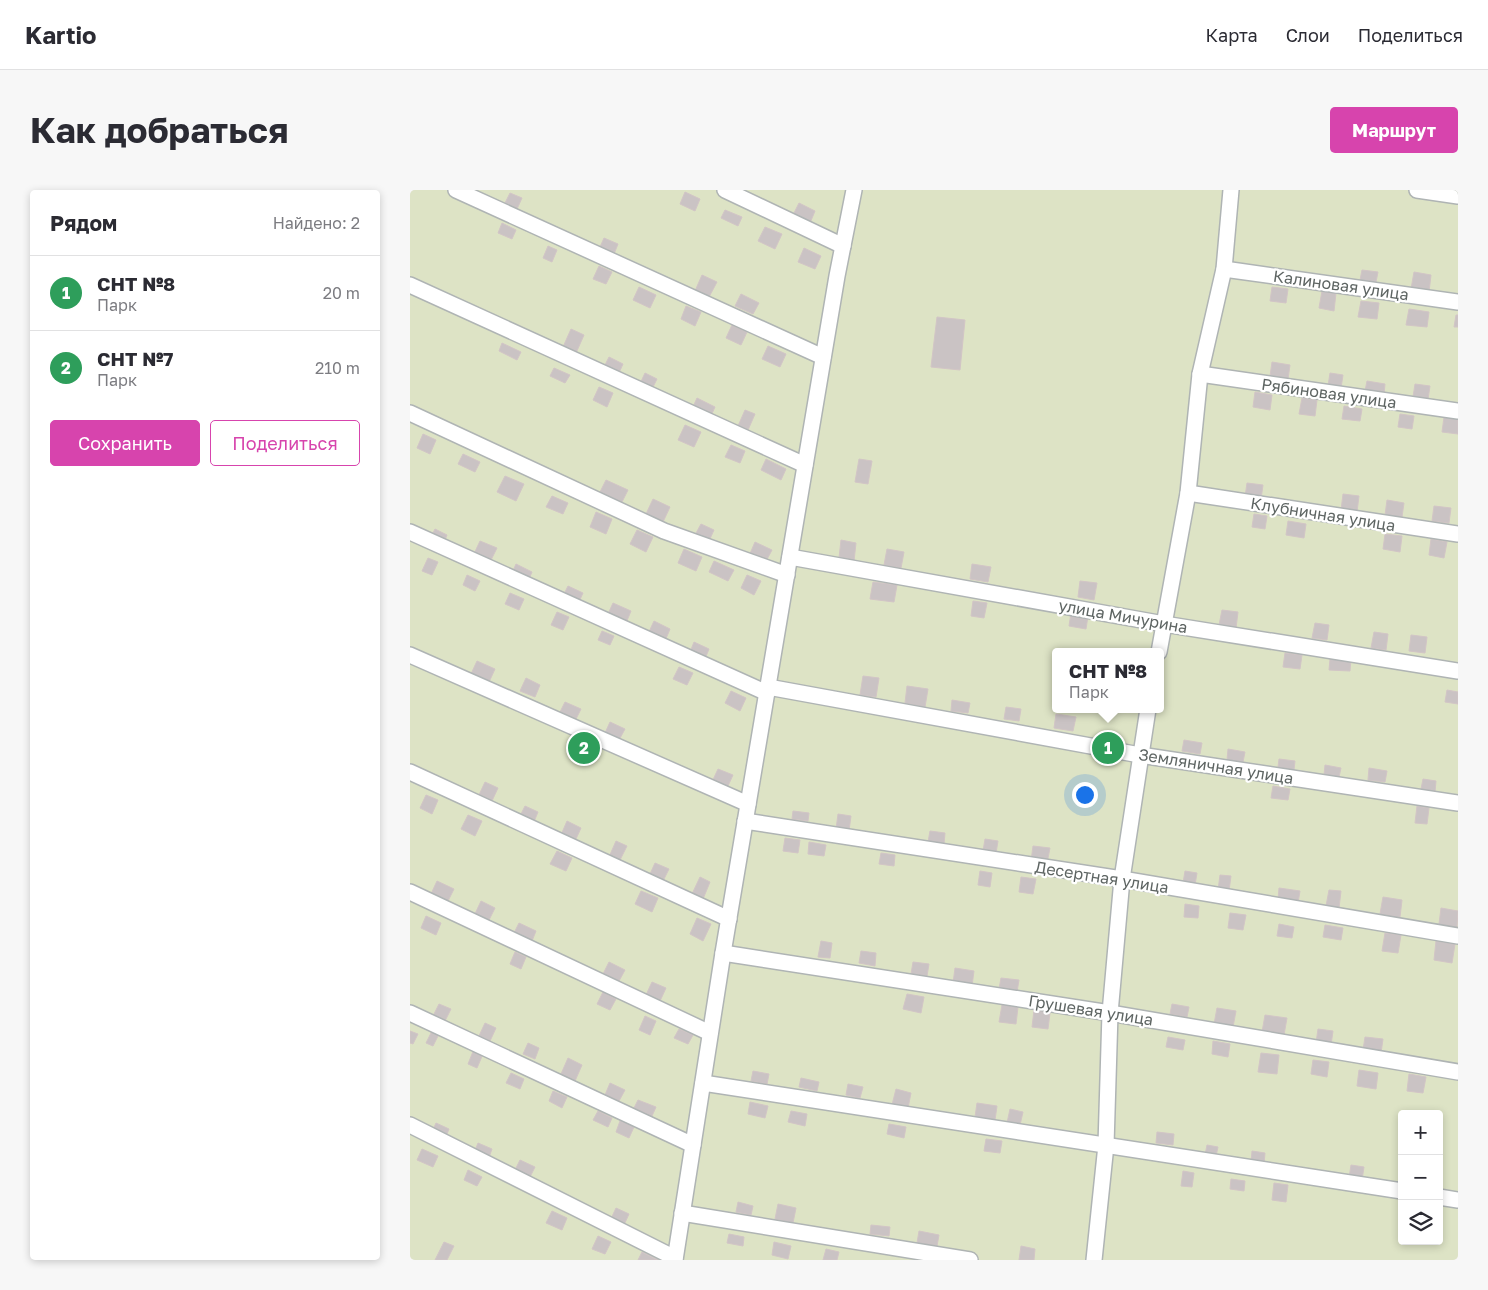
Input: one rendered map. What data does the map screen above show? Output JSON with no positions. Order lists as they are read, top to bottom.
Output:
{
  "streets": {
    "street": [
      "Калиновая улица",
      "Рябиновая улица",
      "Клубничная улица",
      "улица Мичурина",
      "Земляничная улица",
      "Десертная улица",
      "Грушевая улица"
    ]
  },
  "page": {
    "header": "Kartio",
    "nav": ["Карта", "Слои", "Поделиться"],
    "buttons": [
      "Маршрут",
      ["Сохранить", "Поделиться"]
    ],
    "title": "Как добраться",
    "heading": ["Рядом", "Найдено: 2"],
    "list": [
      {
        "mark": "1",
        "name": "СНТ №8",
        "note": "Парк",
        "value": "20 m"
      },
      {
        "mark": "2",
        "name": "СНТ №7",
        "note": "Парк",
        "value": "210 m"
      }
    ],
    "popup": ["СНТ №8", "Парк"],
    "pins": ["1", "2"],
    "map_buttons": ["+", "−"]
  }
}
